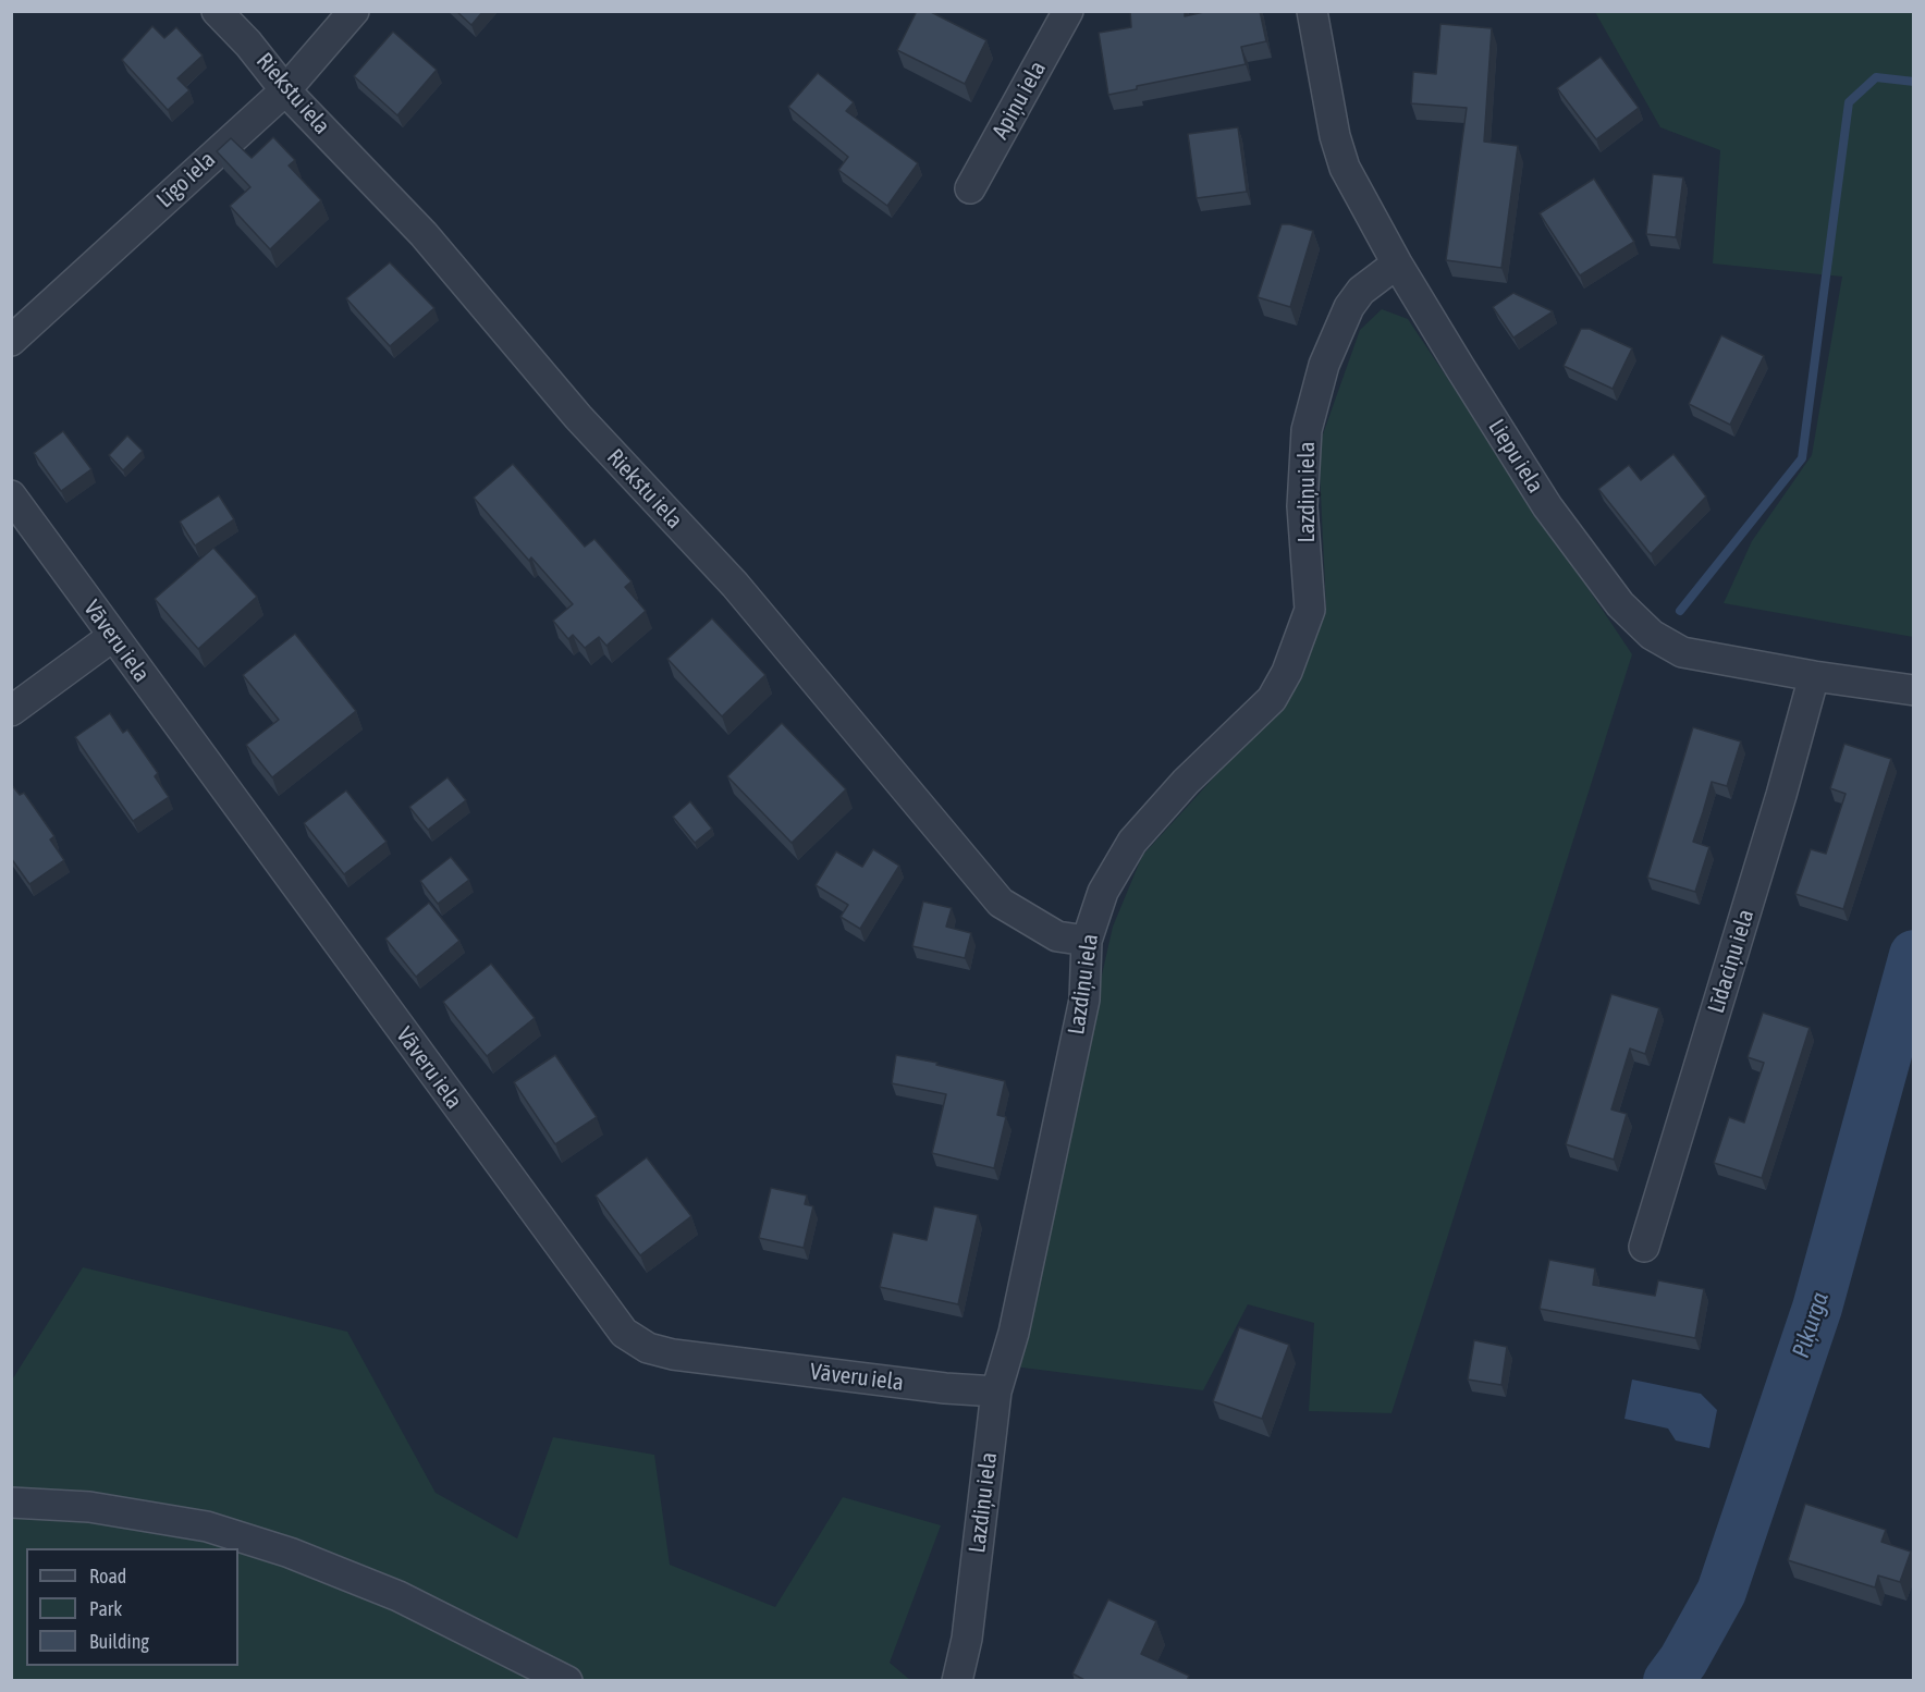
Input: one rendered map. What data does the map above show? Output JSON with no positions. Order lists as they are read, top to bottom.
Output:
{
  "streets": {
    "street": [
      "Riekstu iela",
      "Apiņu iela",
      "Līgo iela",
      "Liepu iela",
      "Lazdiņu iela",
      "Vāveru iela",
      "Līdaciņu iela"
    ]
  },
  "crossings": [
    ["Riekstu iela", "Līgo iela"],
    ["Riekstu iela", "Lazdiņu iela"],
    ["Liepu iela", "Lazdiņu iela"],
    ["Liepu iela", "Līdaciņu iela"],
    ["Lazdiņu iela", "Vāveru iela"]
  ],
  "water": ["Piķurga"],
  "legend": ["Road", "Park", "Building"]
}
